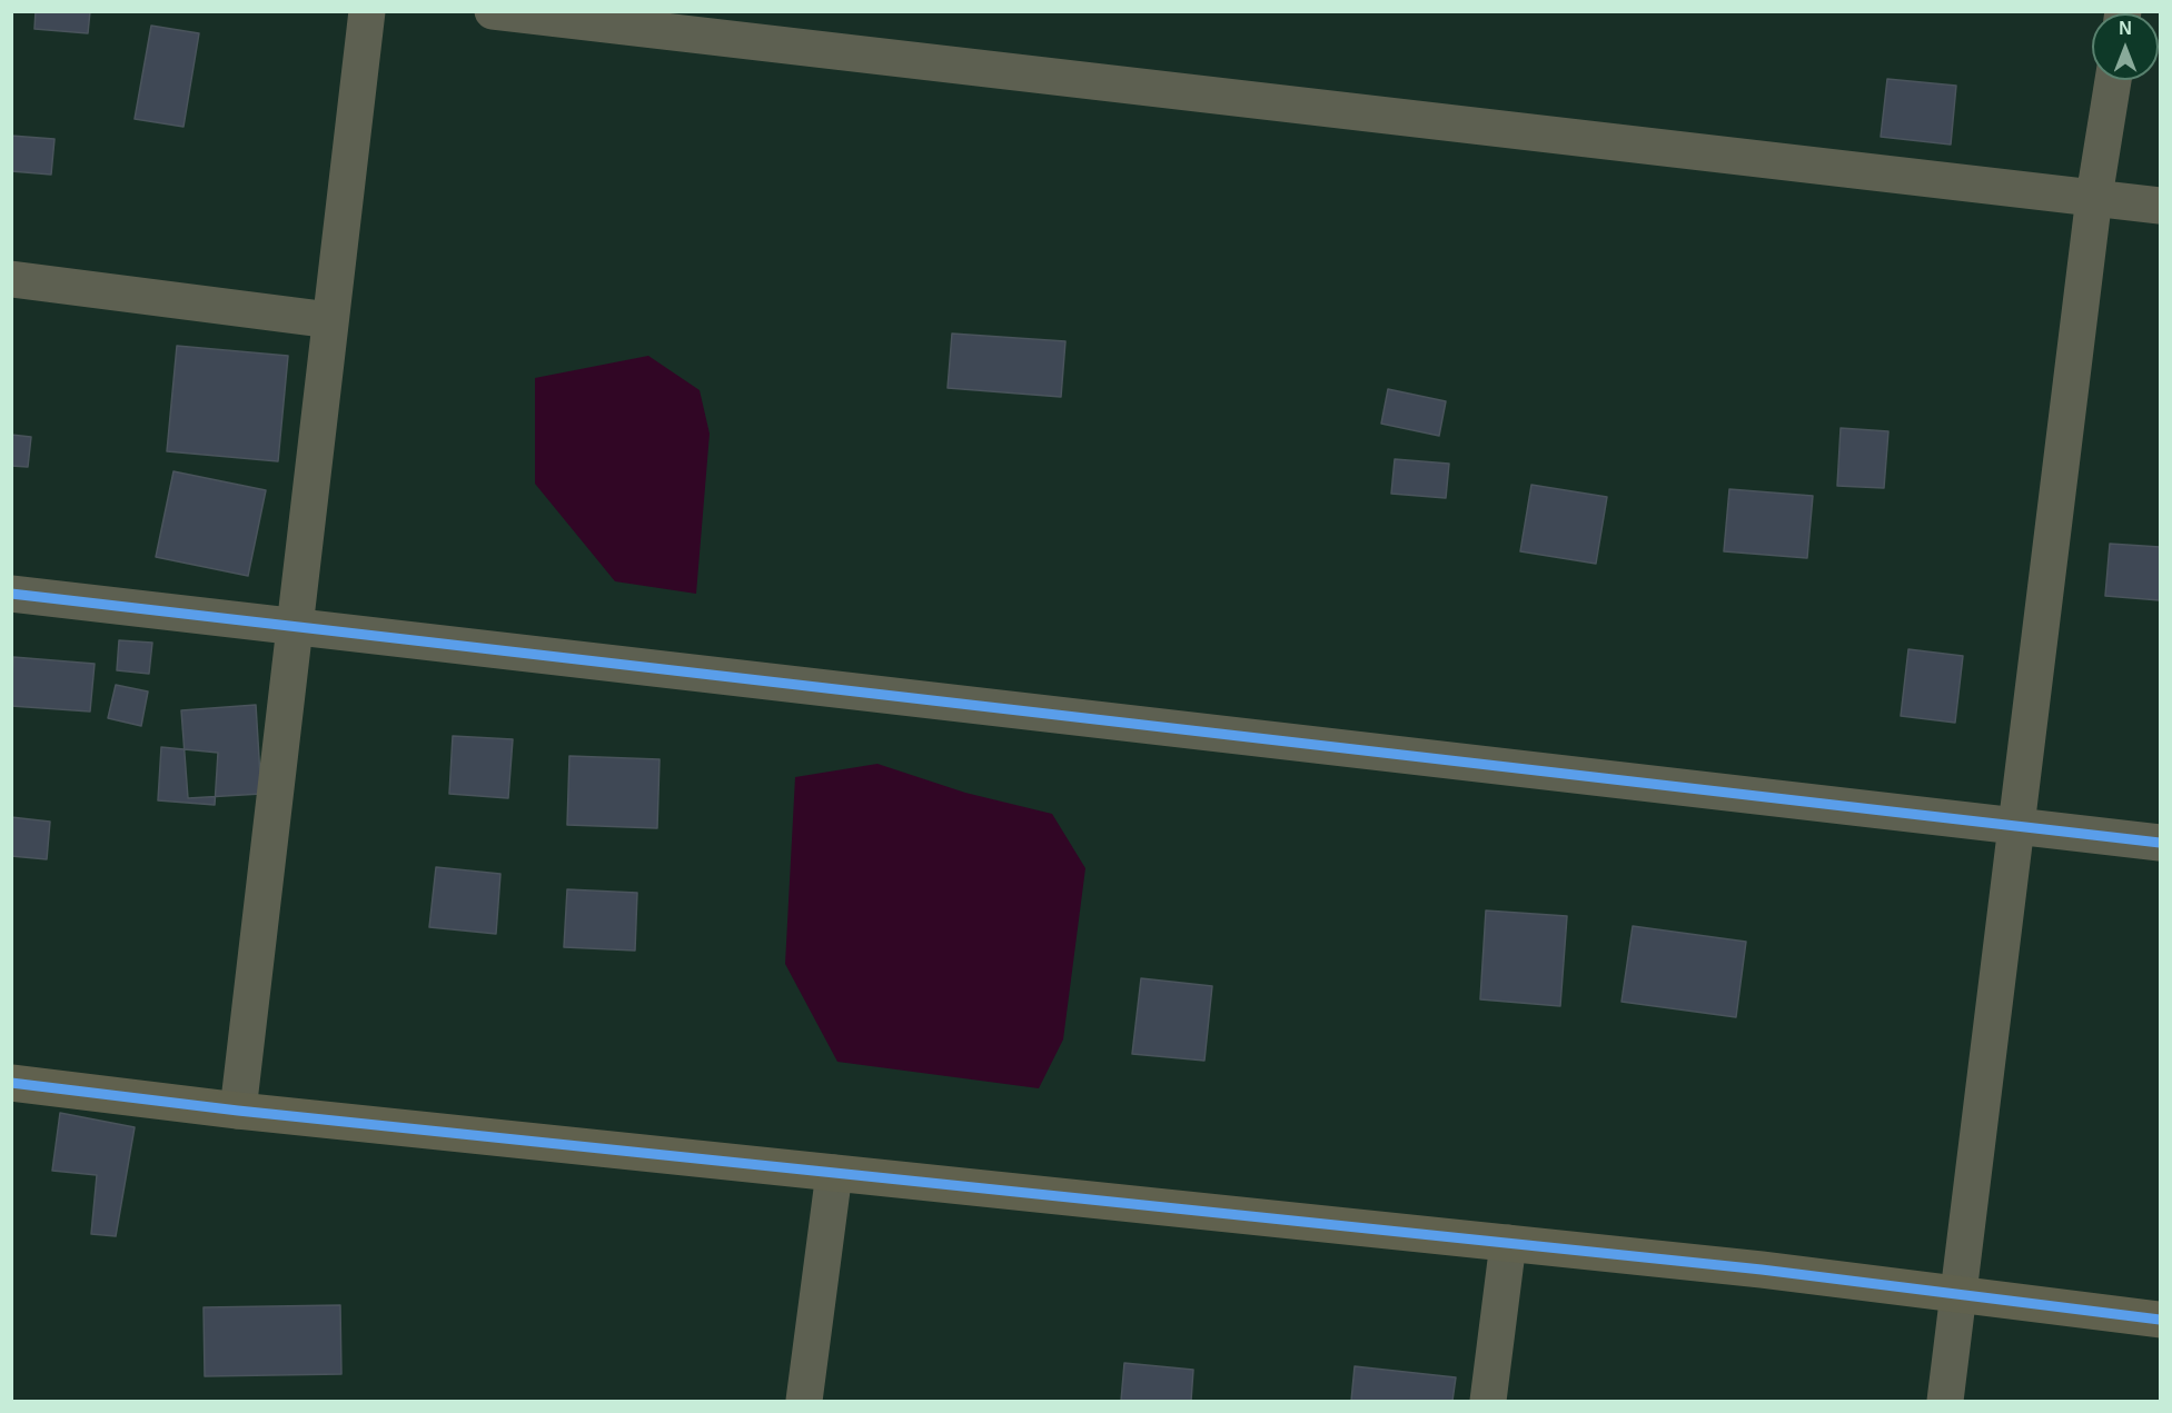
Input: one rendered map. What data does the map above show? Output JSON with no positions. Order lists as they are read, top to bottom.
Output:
{
  "north": "top"
}
